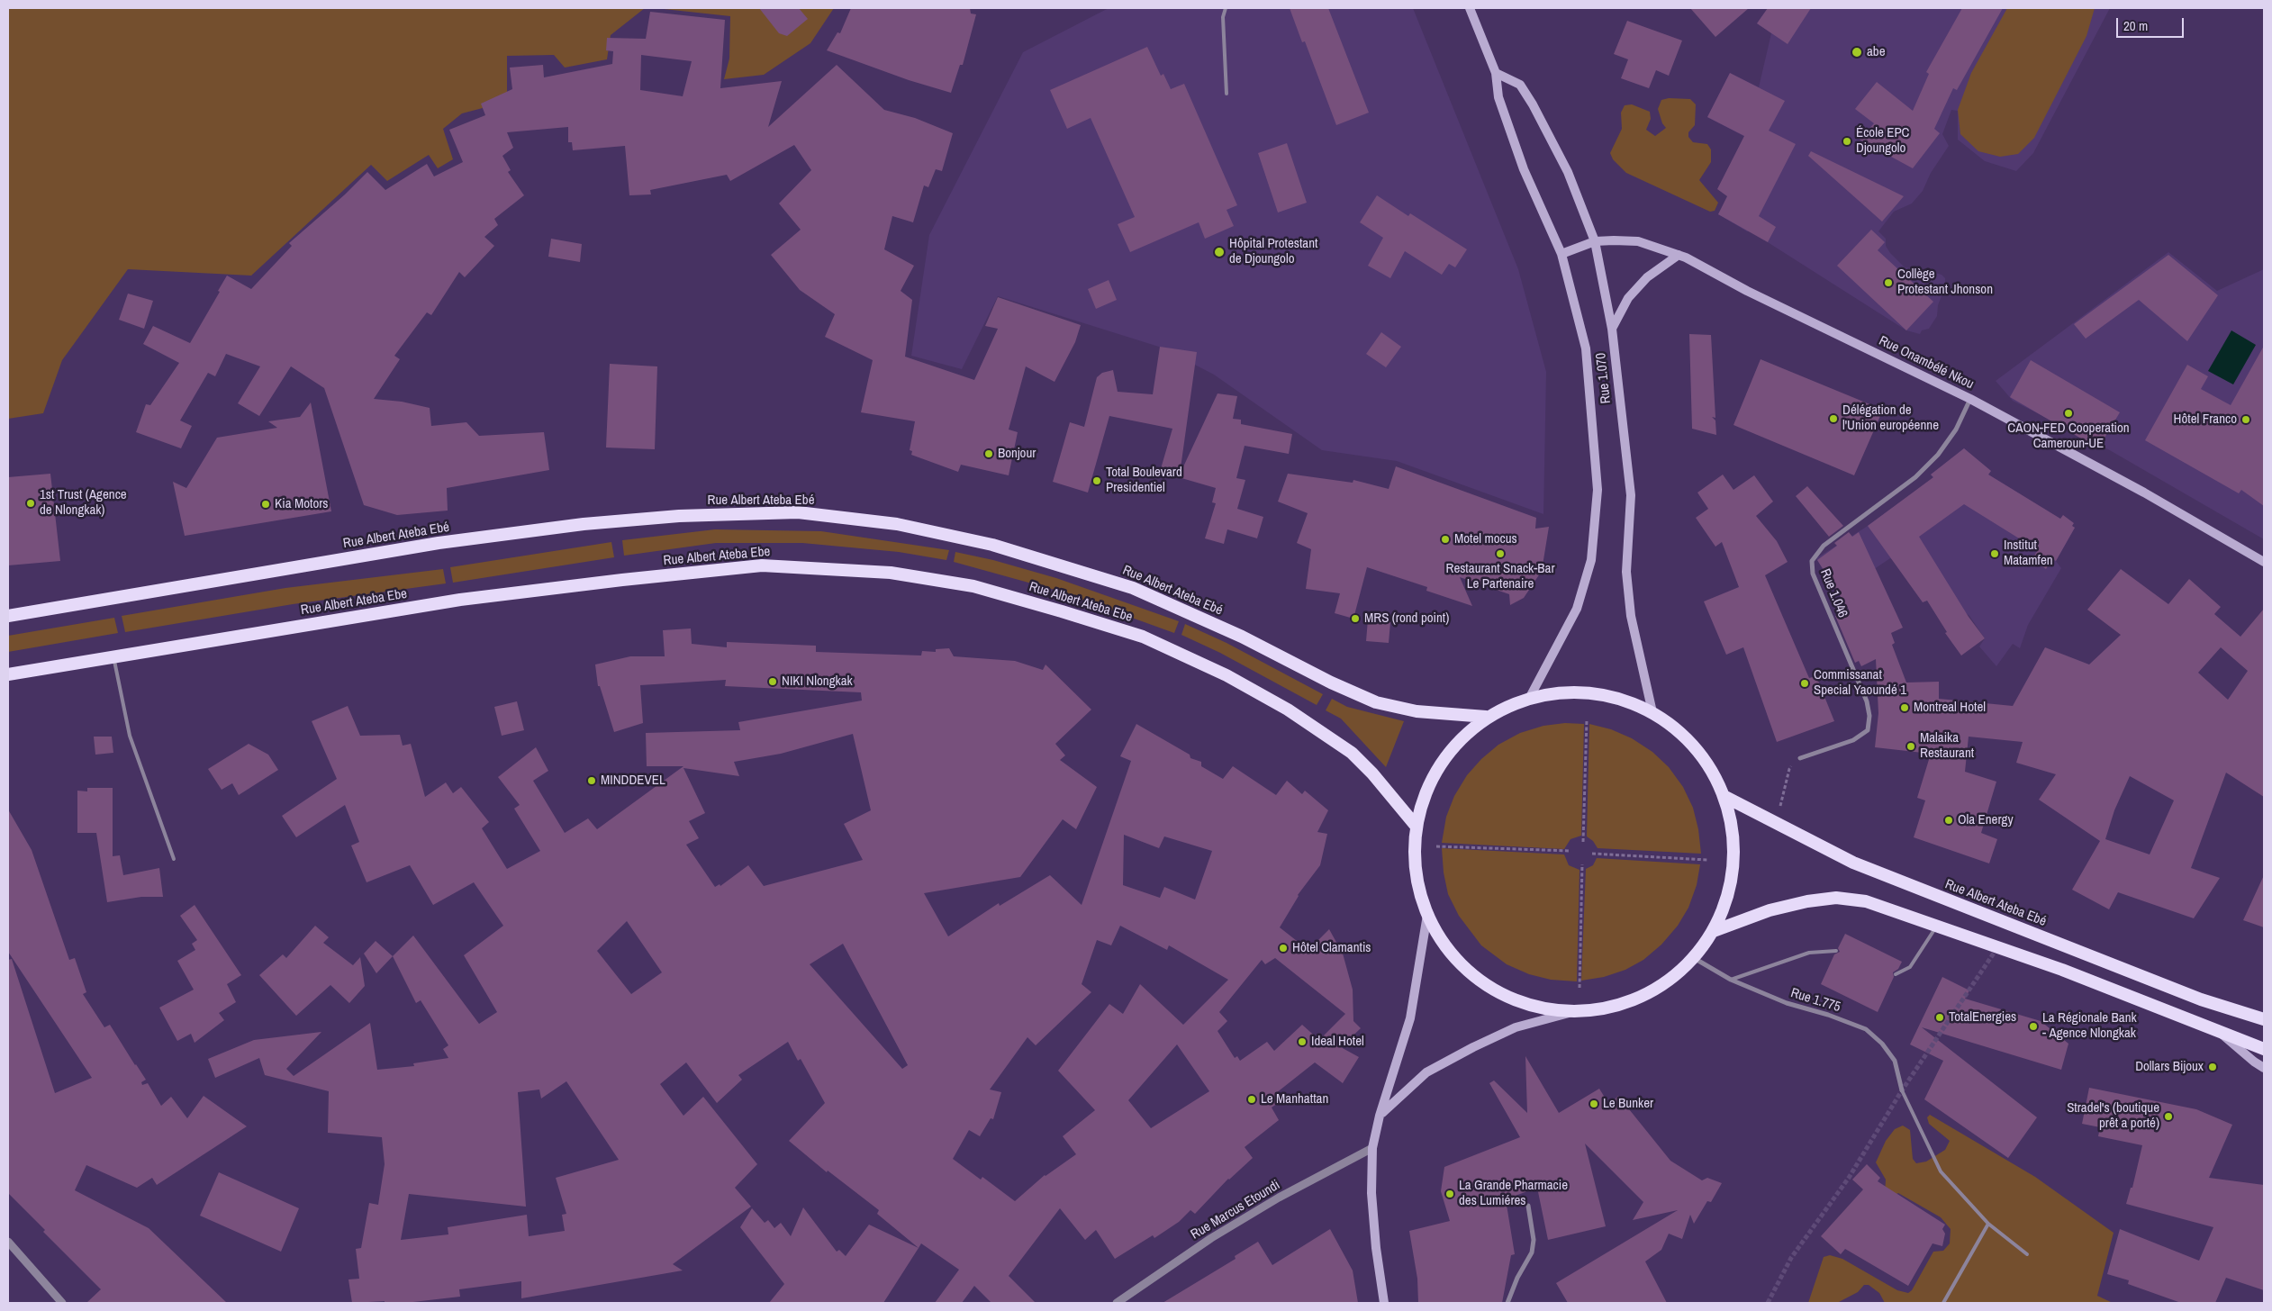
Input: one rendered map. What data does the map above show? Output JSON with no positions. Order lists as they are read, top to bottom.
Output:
{
  "streets": {
    "highway": ["Rue Albert Ateba Ebé", "Rue Albert Ateba Ebe"],
    "main road": ["Rue Onambélé Nkou", "Rue 1.070"],
    "street": ["Rue 1.046", "Rue 1.775", "Rue Marcus Etoundi"]
  },
  "crossings": [
    ["Rue Onambélé Nkou", "Rue 1.070"],
    ["Rue Onambélé Nkou", "Rue 1.046"]
  ],
  "places": [
    "abe",
    "École EPC Djoungolo",
    "Hôpital Protestant de Djoungolo",
    "Collège Protestant Jhonson",
    "CAON-FED Cooperation Cameroun-UE",
    "Délégation de l'Union européenne",
    "Hôtel Franco",
    "Bonjour",
    "Total Boulevard Presidentiel",
    "1st Trust (Agence de Nlongkak)",
    "Kia Motors",
    "Motel mocus",
    "Restaurant Snack-Bar Le Partenaire",
    "Institut Matamfen",
    "MRS (rond point)",
    "NIKI Nlongkak",
    "Commissanat Special Yaoundé 1",
    "Montreal Hotel",
    "Malaika Restaurant",
    "MINDDEVEL",
    "Ola Energy",
    "Hôtel Clamantis",
    "TotalEnergies",
    "La Régionale Bank - Agence Nlongkak",
    "Ideal Hotel",
    "Dollars Bijoux",
    "Le Manhattan",
    "Le Bunker",
    "Stradel's (boutique prêt a porté)",
    "La Grande Pharmacie des Lumiéres"
  ],
  "scale_bar": "20 m"
}
